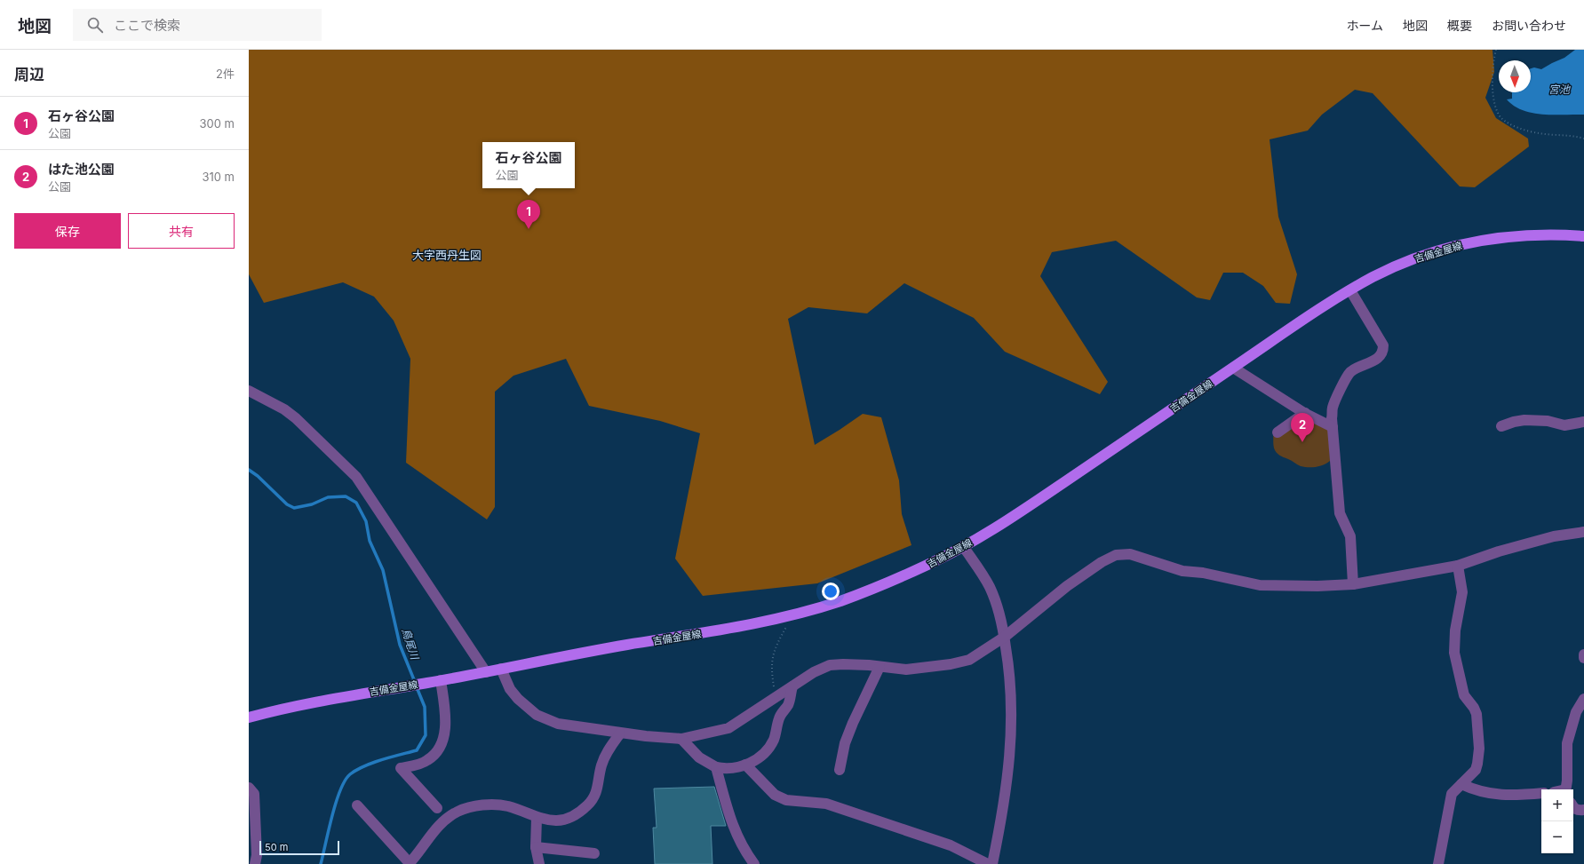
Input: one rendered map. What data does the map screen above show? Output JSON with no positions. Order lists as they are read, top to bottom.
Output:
{
  "streets": {
    "main road": ["吉備金屋線"]
  },
  "districts": ["大字西丹生図"],
  "water": ["宮池", "鳥尾川"],
  "scale_bar": "50 m",
  "north": "bottom",
  "page": {
    "header": "地図",
    "search": "ここで検索",
    "nav": [
      "ホーム",
      "地図",
      "概要",
      "お問い合わせ"
    ],
    "heading": ["周辺", "2件"],
    "list": [
      {
        "mark": "1",
        "name": "石ヶ谷公園",
        "note": "公園",
        "value": "300 m"
      },
      {
        "mark": "2",
        "name": "はた池公園",
        "note": "公園",
        "value": "310 m"
      }
    ],
    "popup": ["石ヶ谷公園", "公園"],
    "pins": ["1", "2"],
    "buttons": ["保存", "共有"],
    "map_buttons": ["+", "−"],
    "scale": "50 m"
  }
}
